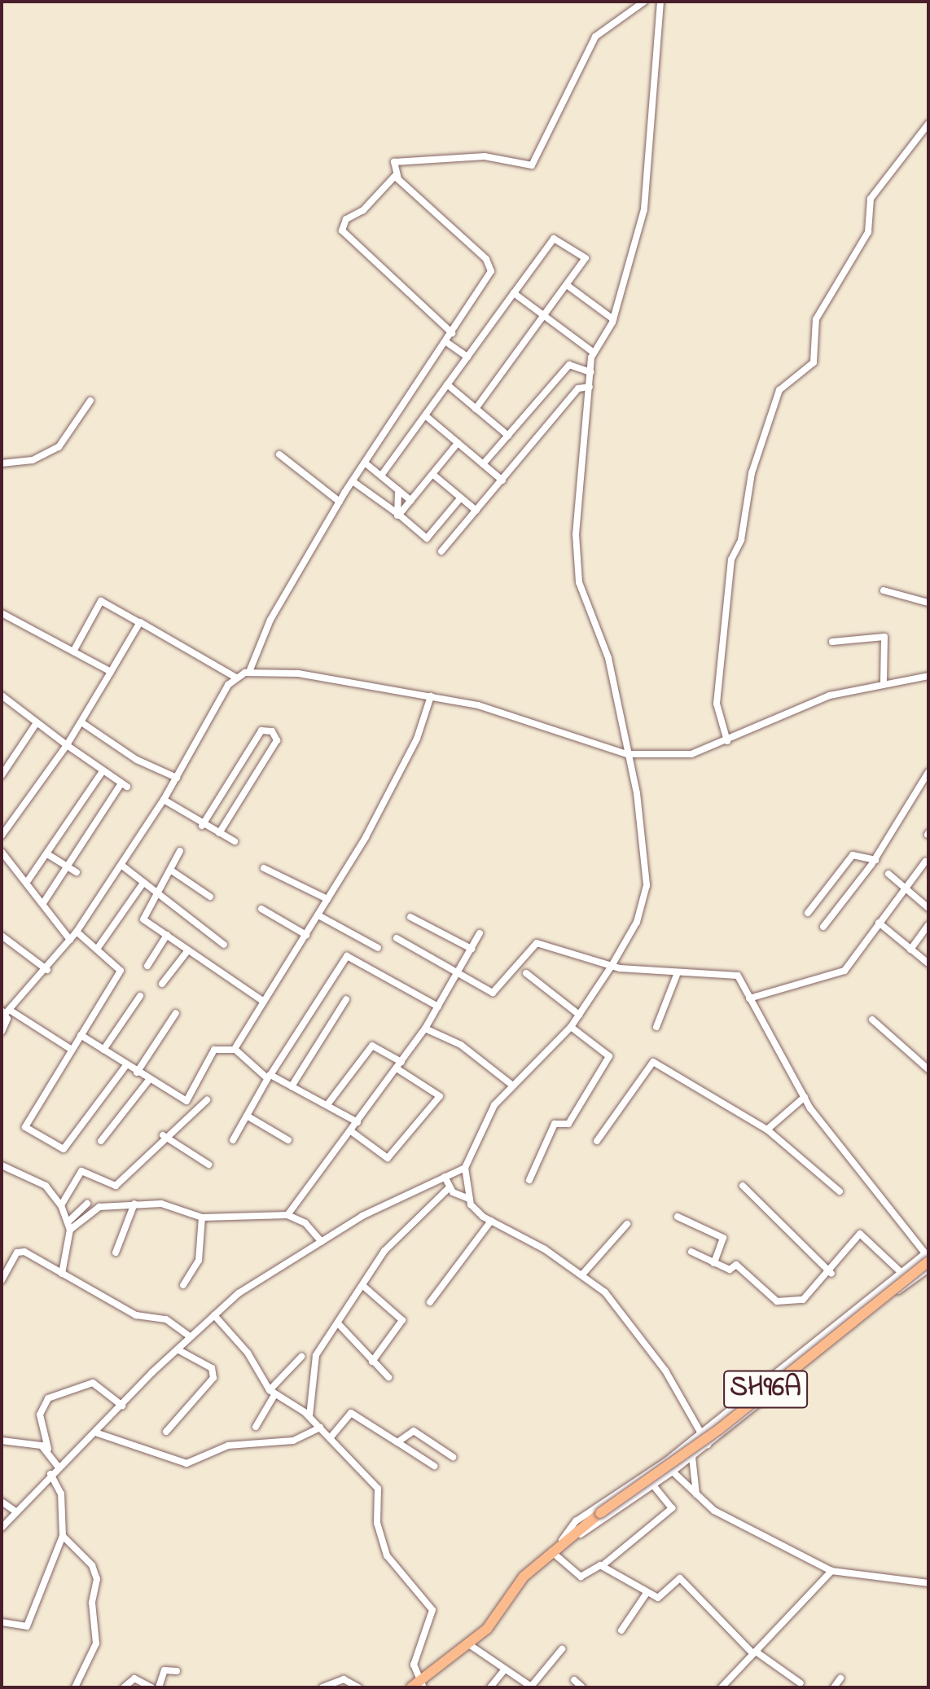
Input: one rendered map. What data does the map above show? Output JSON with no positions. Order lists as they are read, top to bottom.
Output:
{
  "streets": {
    "main road": ["SH96A"]
  }
}
